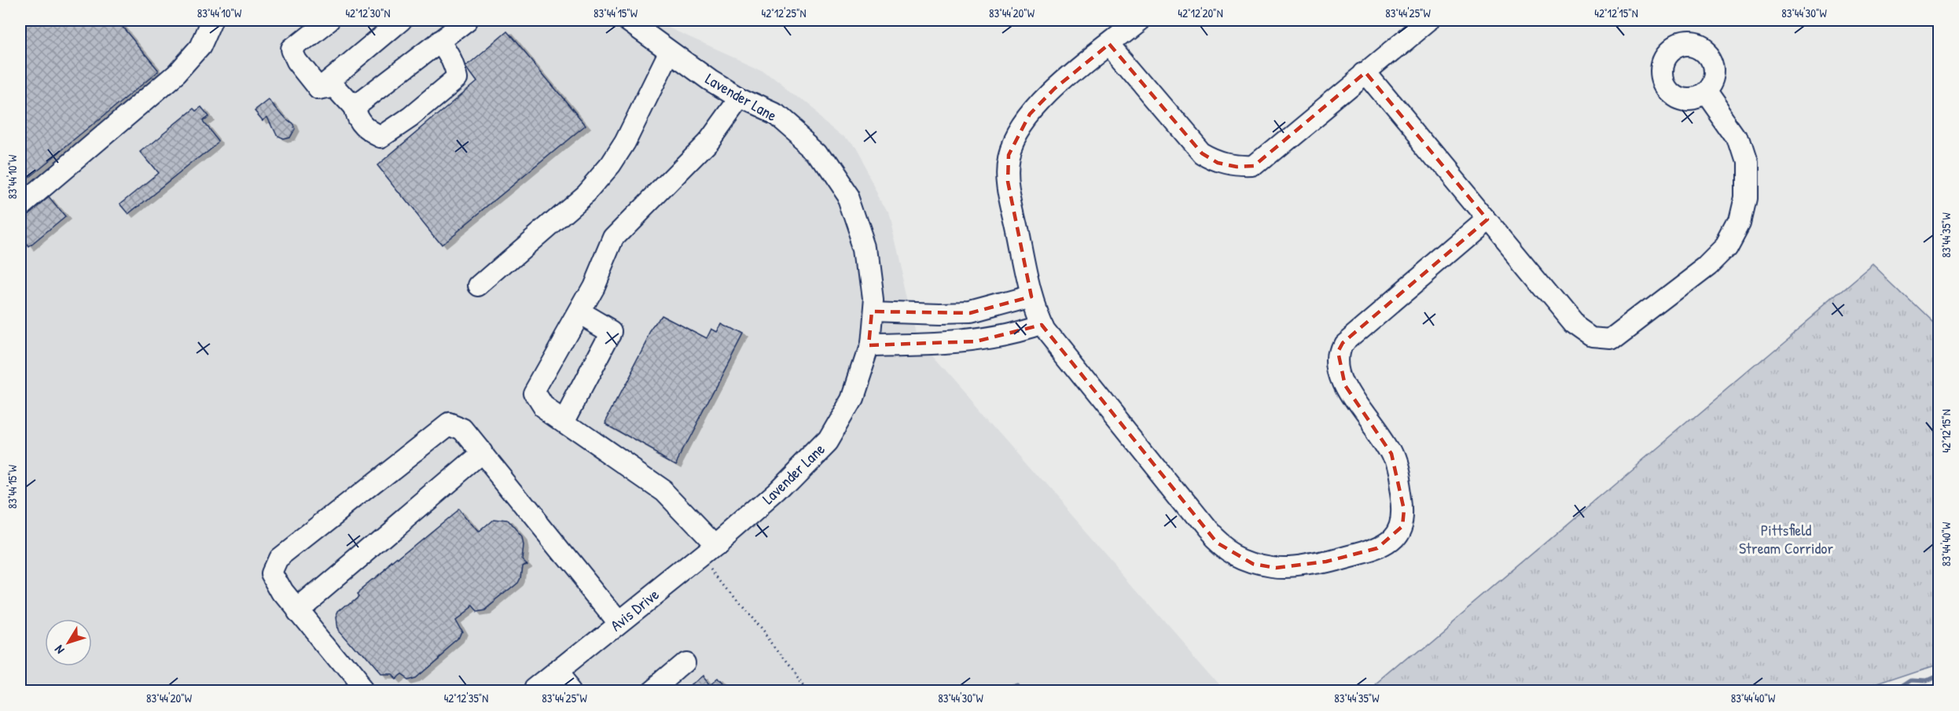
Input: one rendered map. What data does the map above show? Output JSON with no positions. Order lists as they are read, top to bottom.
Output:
{
  "streets": {
    "street": ["Lavender Lane", "Avis Drive"]
  },
  "crossings": [
    ["Lavender Lane", "Avis Drive"]
  ],
  "parks": ["Pittsfield Stream Corridor"],
  "north": "bottom left",
  "coordinates": [
    "83°44'10\"W",
    "42°12'30\"N",
    "83°44'15\"W",
    "42°12'25\"N",
    "83°44'20\"W",
    "42°12'20\"N",
    "83°44'25\"W",
    "42°12'15\"N",
    "83°44'30\"W",
    "83°44'35\"W",
    "83°44'40\"W",
    "42°12'35\"N"
  ]
}
